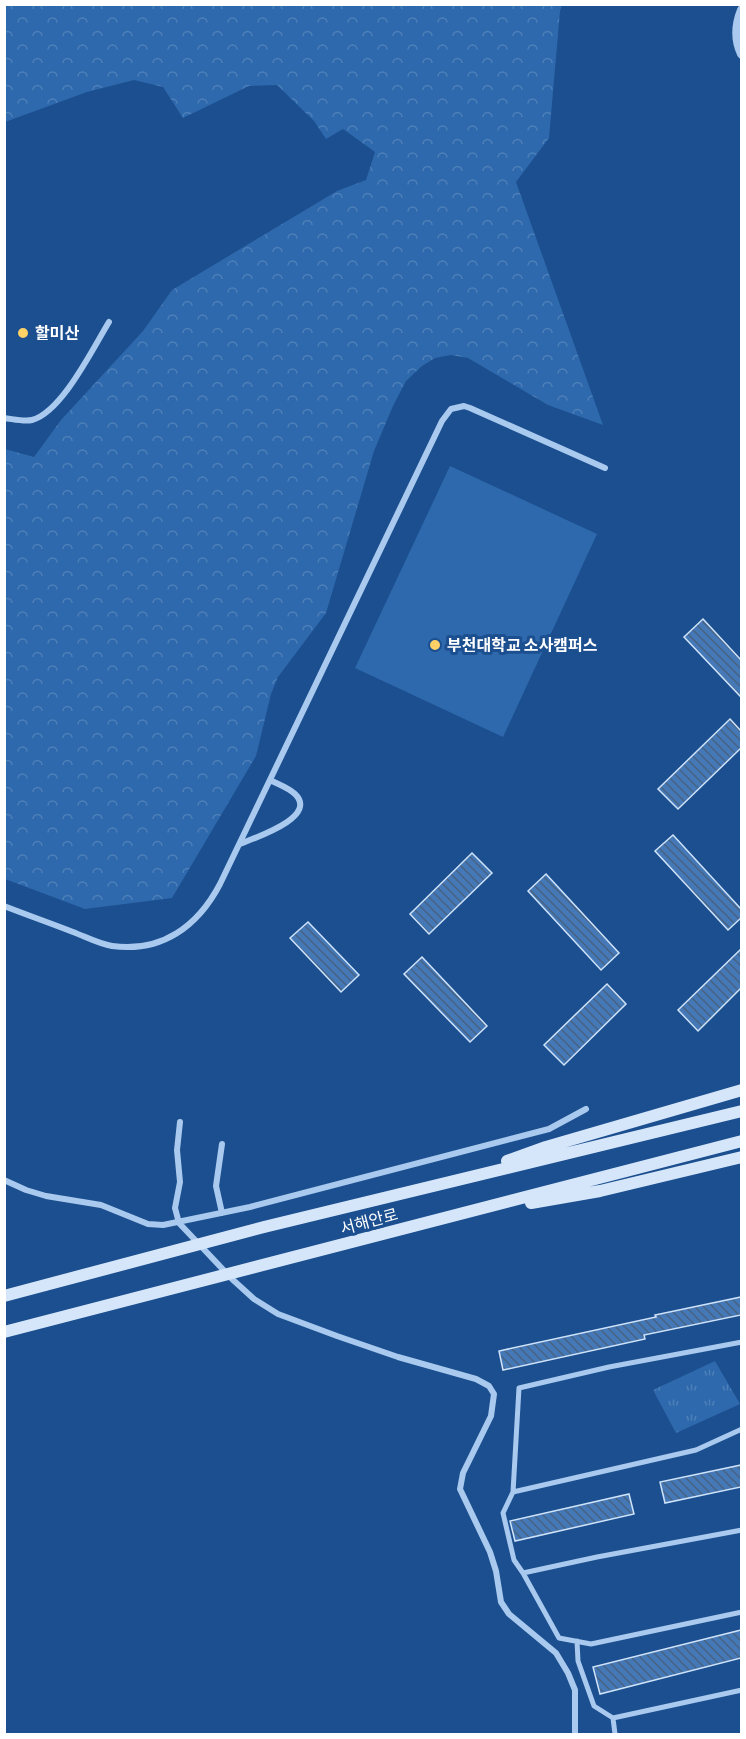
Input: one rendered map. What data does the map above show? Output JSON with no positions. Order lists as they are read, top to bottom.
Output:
{
  "streets": {
    "main road": ["서해안로"]
  },
  "places": ["할미산", "부천대학교 소사캠퍼스"]
}
